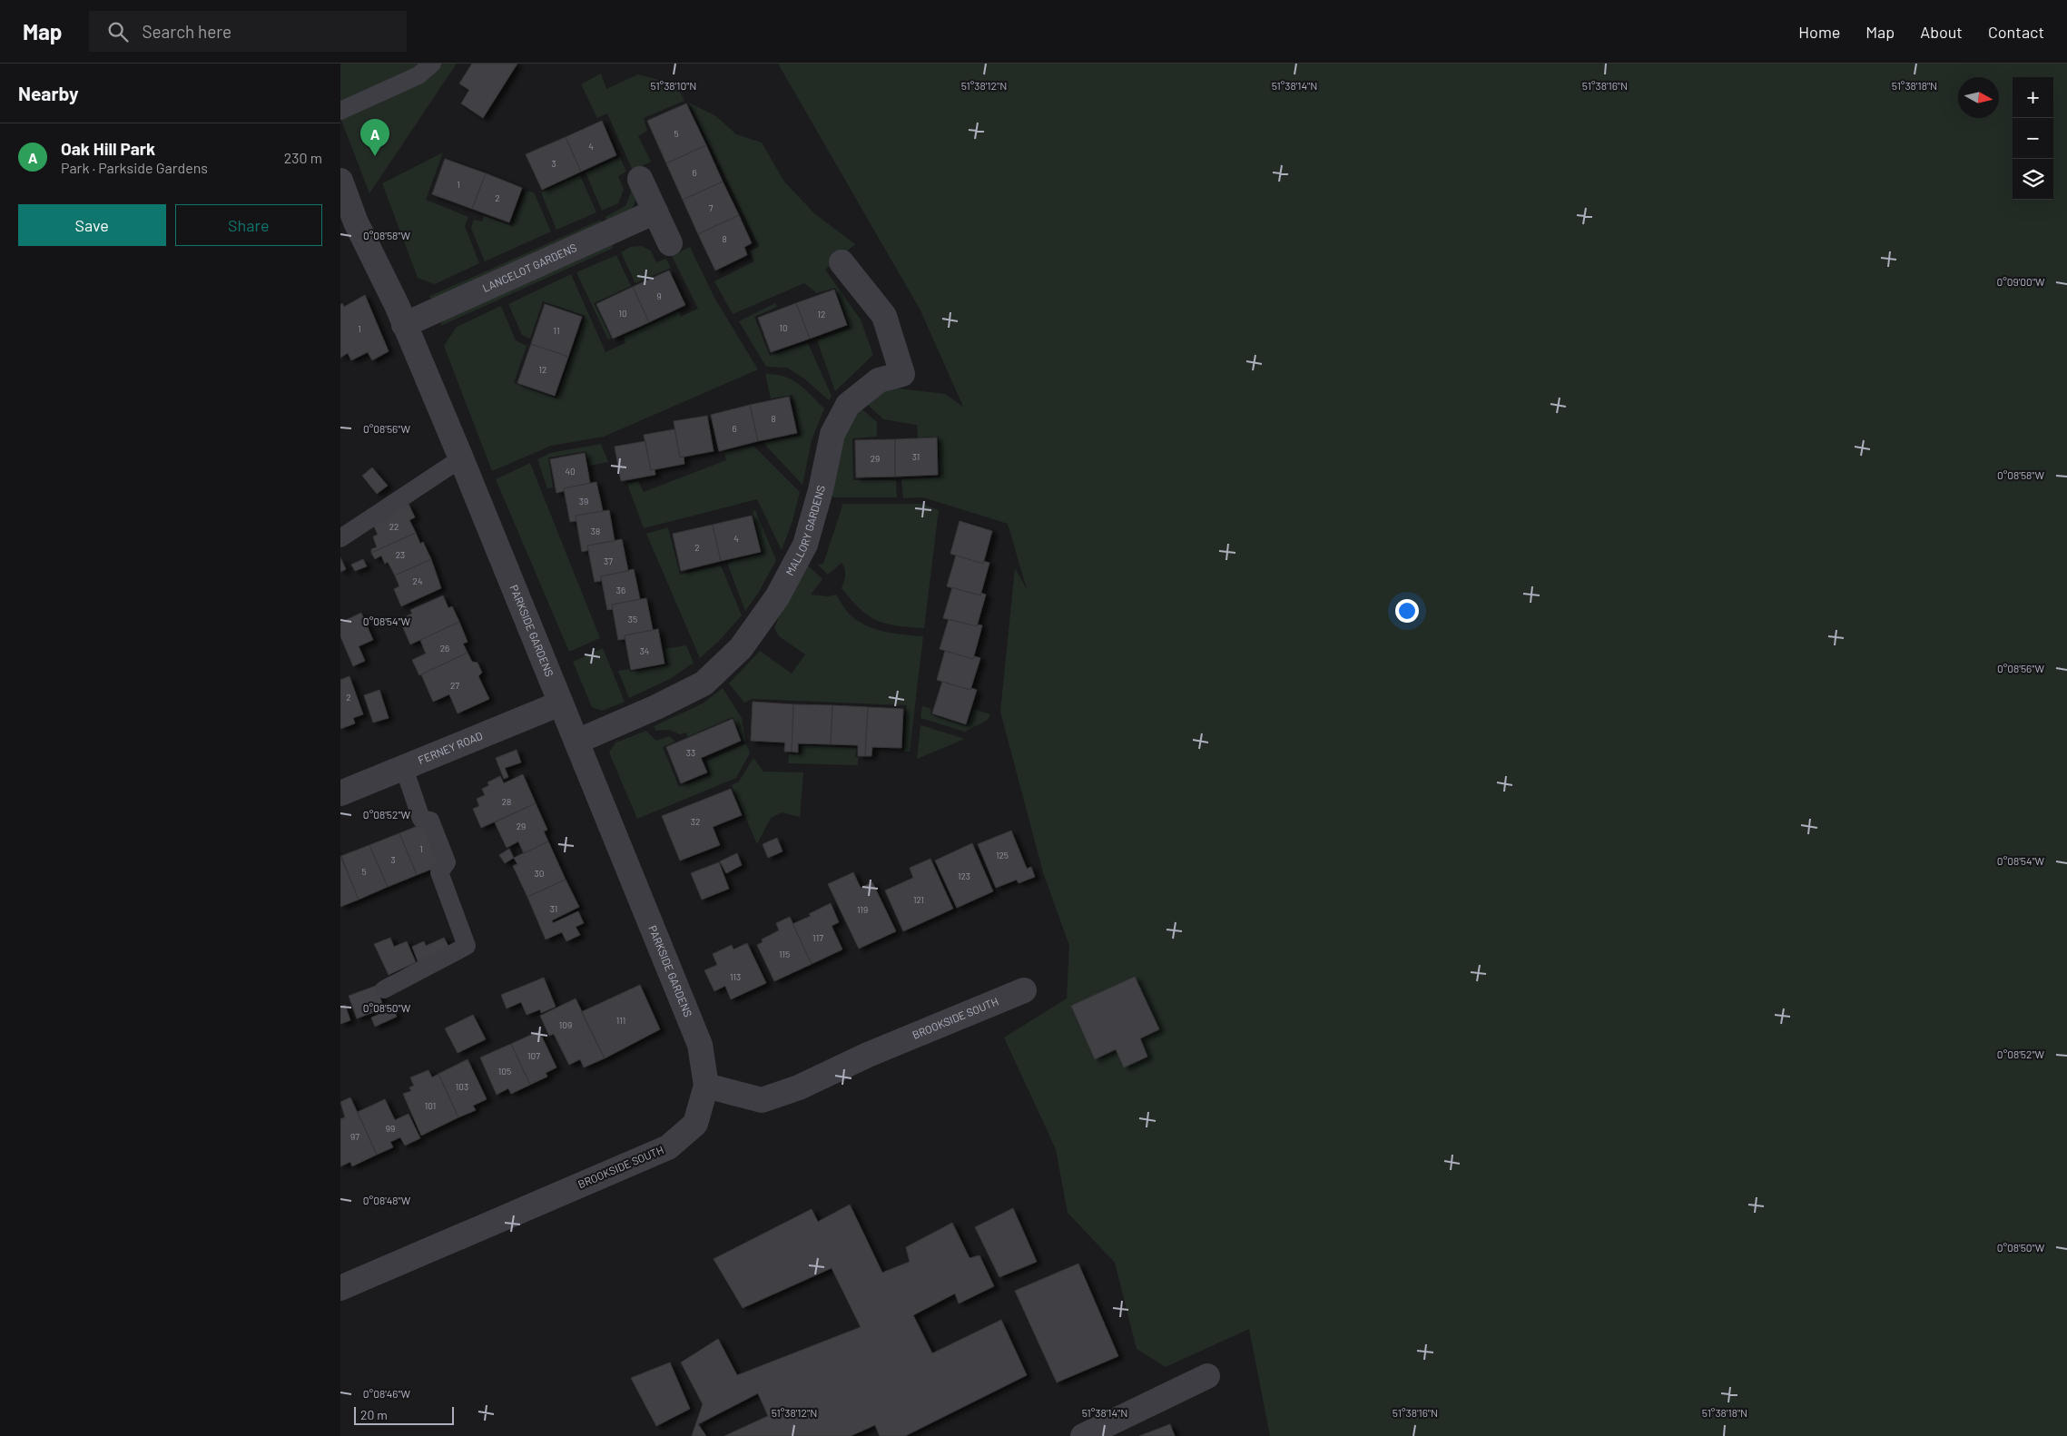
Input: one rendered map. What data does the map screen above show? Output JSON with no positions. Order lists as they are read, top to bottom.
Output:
{
  "streets": {
    "street": [
      "LANCELOT GARDENS",
      "MALLORY GARDENS",
      "PARKSIDE GARDENS",
      "FERNEY ROAD",
      "BROOKSIDE SOUTH"
    ]
  },
  "crossings": [
    ["LANCELOT GARDENS", "PARKSIDE GARDENS"],
    ["MALLORY GARDENS", "PARKSIDE GARDENS"],
    ["PARKSIDE GARDENS", "FERNEY ROAD"],
    ["PARKSIDE GARDENS", "BROOKSIDE SOUTH"]
  ],
  "house_numbers": [
    "5",
    "4",
    "3",
    "6",
    "1",
    "2",
    "7",
    "8",
    "9",
    "10",
    "12",
    "10",
    "1",
    "11",
    "12",
    "8",
    "6",
    "31",
    "29",
    "40",
    "39",
    "22",
    "38",
    "4",
    "2",
    "23",
    "37",
    "24",
    "36",
    "35",
    "26",
    "34",
    "27",
    "2",
    "33",
    "28",
    "32",
    "29",
    "1",
    "125",
    "3",
    "5",
    "30",
    "123",
    "121",
    "31",
    "119",
    "117",
    "115",
    "113",
    "111",
    "109",
    "107",
    "105",
    "103",
    "101",
    "99",
    "97"
  ],
  "scale_bar": "20 m",
  "north": "right",
  "page": {
    "header": "Map",
    "search": "Search here",
    "nav": [
      "Home",
      "Map",
      "About",
      "Contact"
    ],
    "heading": "Nearby",
    "map_buttons": ["+", "−"],
    "pins": "A",
    "list": [
      {
        "mark": "A",
        "name": "Oak Hill Park",
        "note": "Park · Parkside Gardens",
        "value": "230 m"
      }
    ],
    "buttons": ["Save", "Share"],
    "scale": "20 m"
  },
  "coordinates": [
    "51°38'10\"N",
    "51°38'12\"N",
    "51°38'14\"N",
    "51°38'16\"N",
    "51°38'18\"N",
    "0°08'58\"W",
    "0°09'00\"W",
    "0°08'56\"W",
    "0°08'54\"W",
    "0°08'52\"W",
    "0°08'50\"W",
    "0°08'48\"W",
    "0°08'46\"W"
  ]
}
